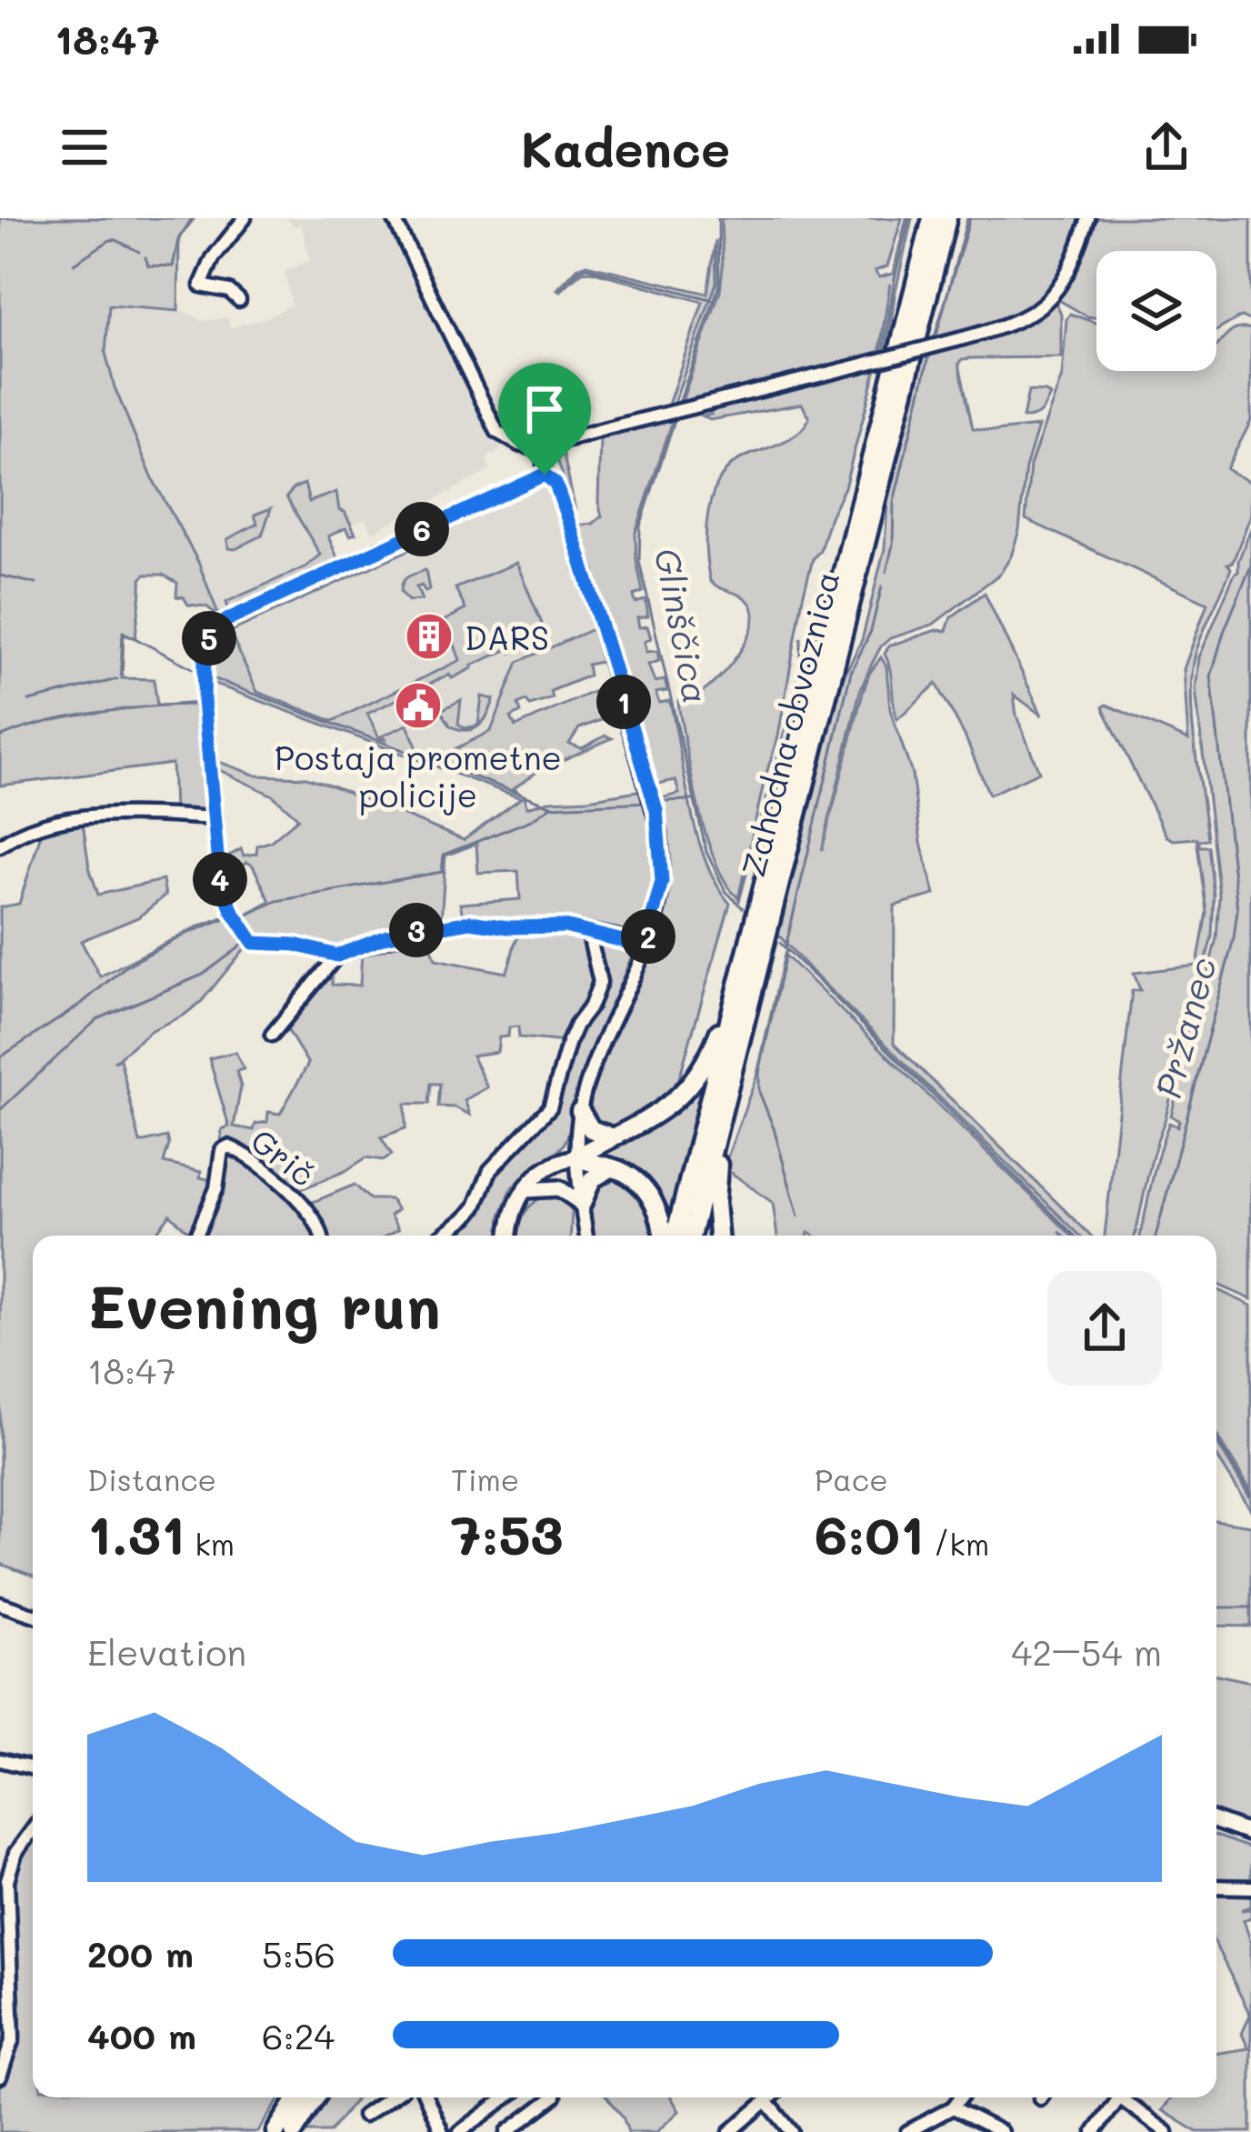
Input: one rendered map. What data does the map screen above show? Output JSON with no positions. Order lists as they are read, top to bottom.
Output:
{
  "streets": {
    "highway": ["Zahodna obvoznica"],
    "street": ["Grič"]
  },
  "water": ["Glinščica", "Pržanec"],
  "places": {
    "building": ["DARS"],
    "public building": ["Postaja prometne policije"]
  },
  "page": {
    "status": "18:47",
    "header": "Kadence",
    "pins": [
      "6",
      "5",
      "1",
      "4",
      "3",
      "2"
    ],
    "heading": ["Evening run", "18:47"],
    "stats": [
      ["Distance", "1.31 km"],
      ["Time", "7:53"],
      ["Pace", "6:01 /km"]
    ],
    "chart": ["Elevation", "42–54 m"],
    "list": [
      {
        "name": "200 m",
        "note": "5:56"
      },
      {
        "name": "400 m",
        "note": "6:24"
      }
    ]
  }
}
